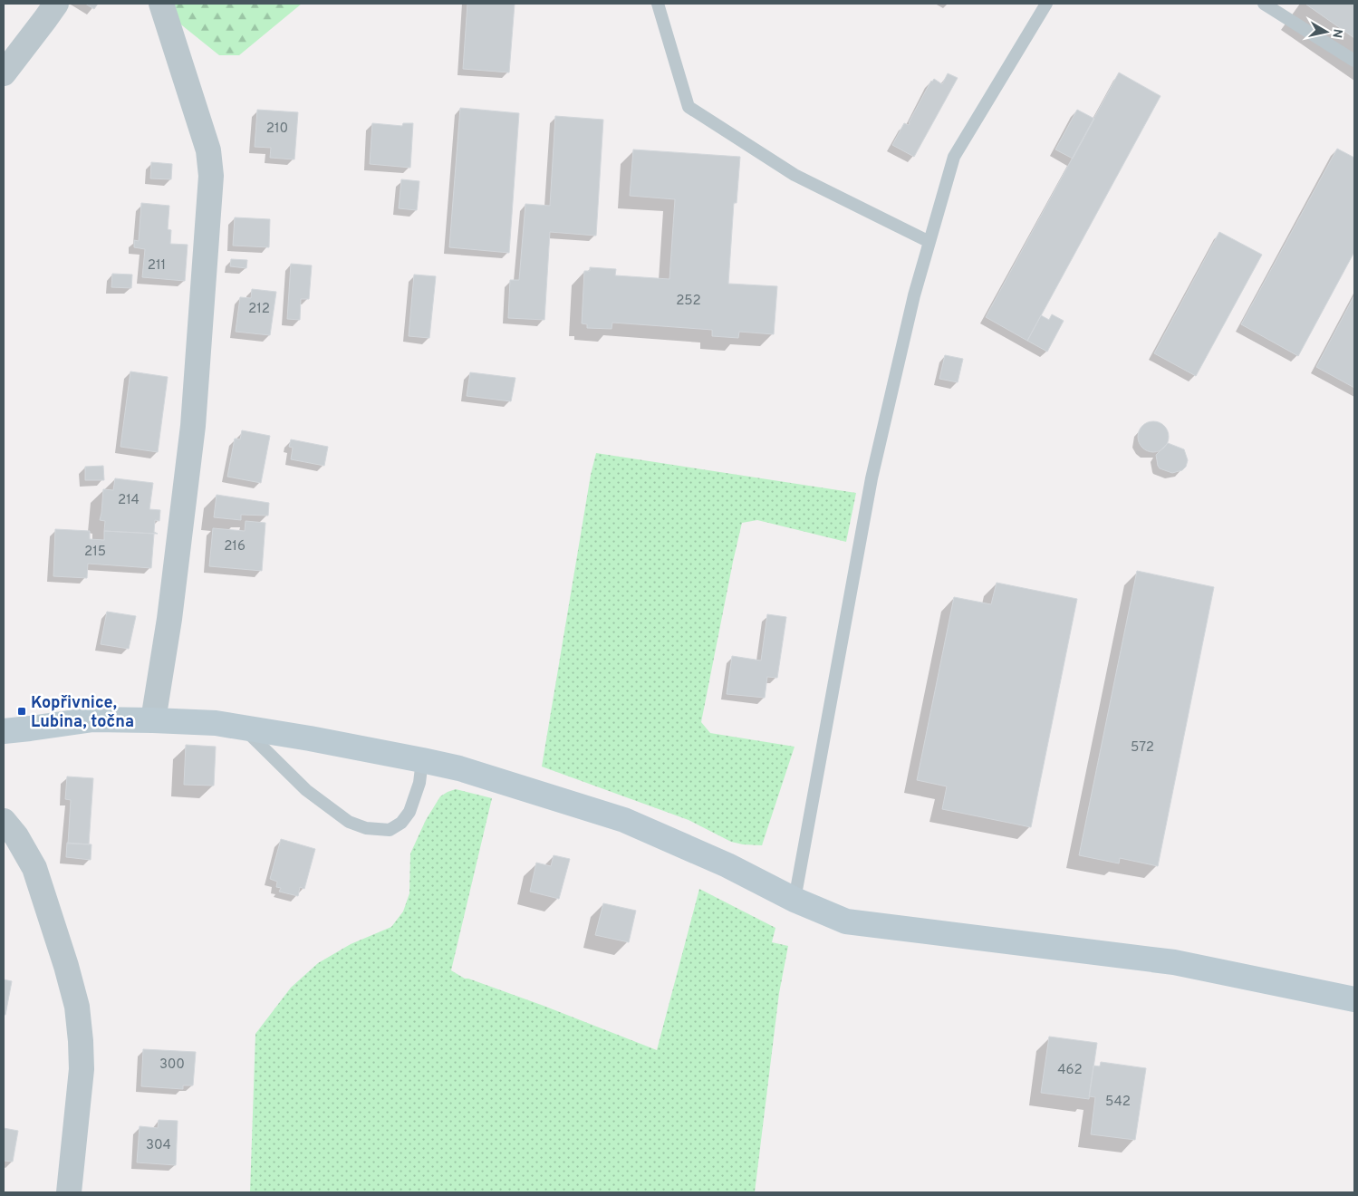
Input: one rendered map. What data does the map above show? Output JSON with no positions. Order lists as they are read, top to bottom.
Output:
{
  "places": {
    "transit": ["Kopřivnice, Lubina, točna"]
  },
  "house_numbers": [
    "210",
    "211",
    "252",
    "212",
    "214",
    "216",
    "215",
    "572",
    "300",
    "462",
    "542",
    "304"
  ],
  "north": "right"
}
